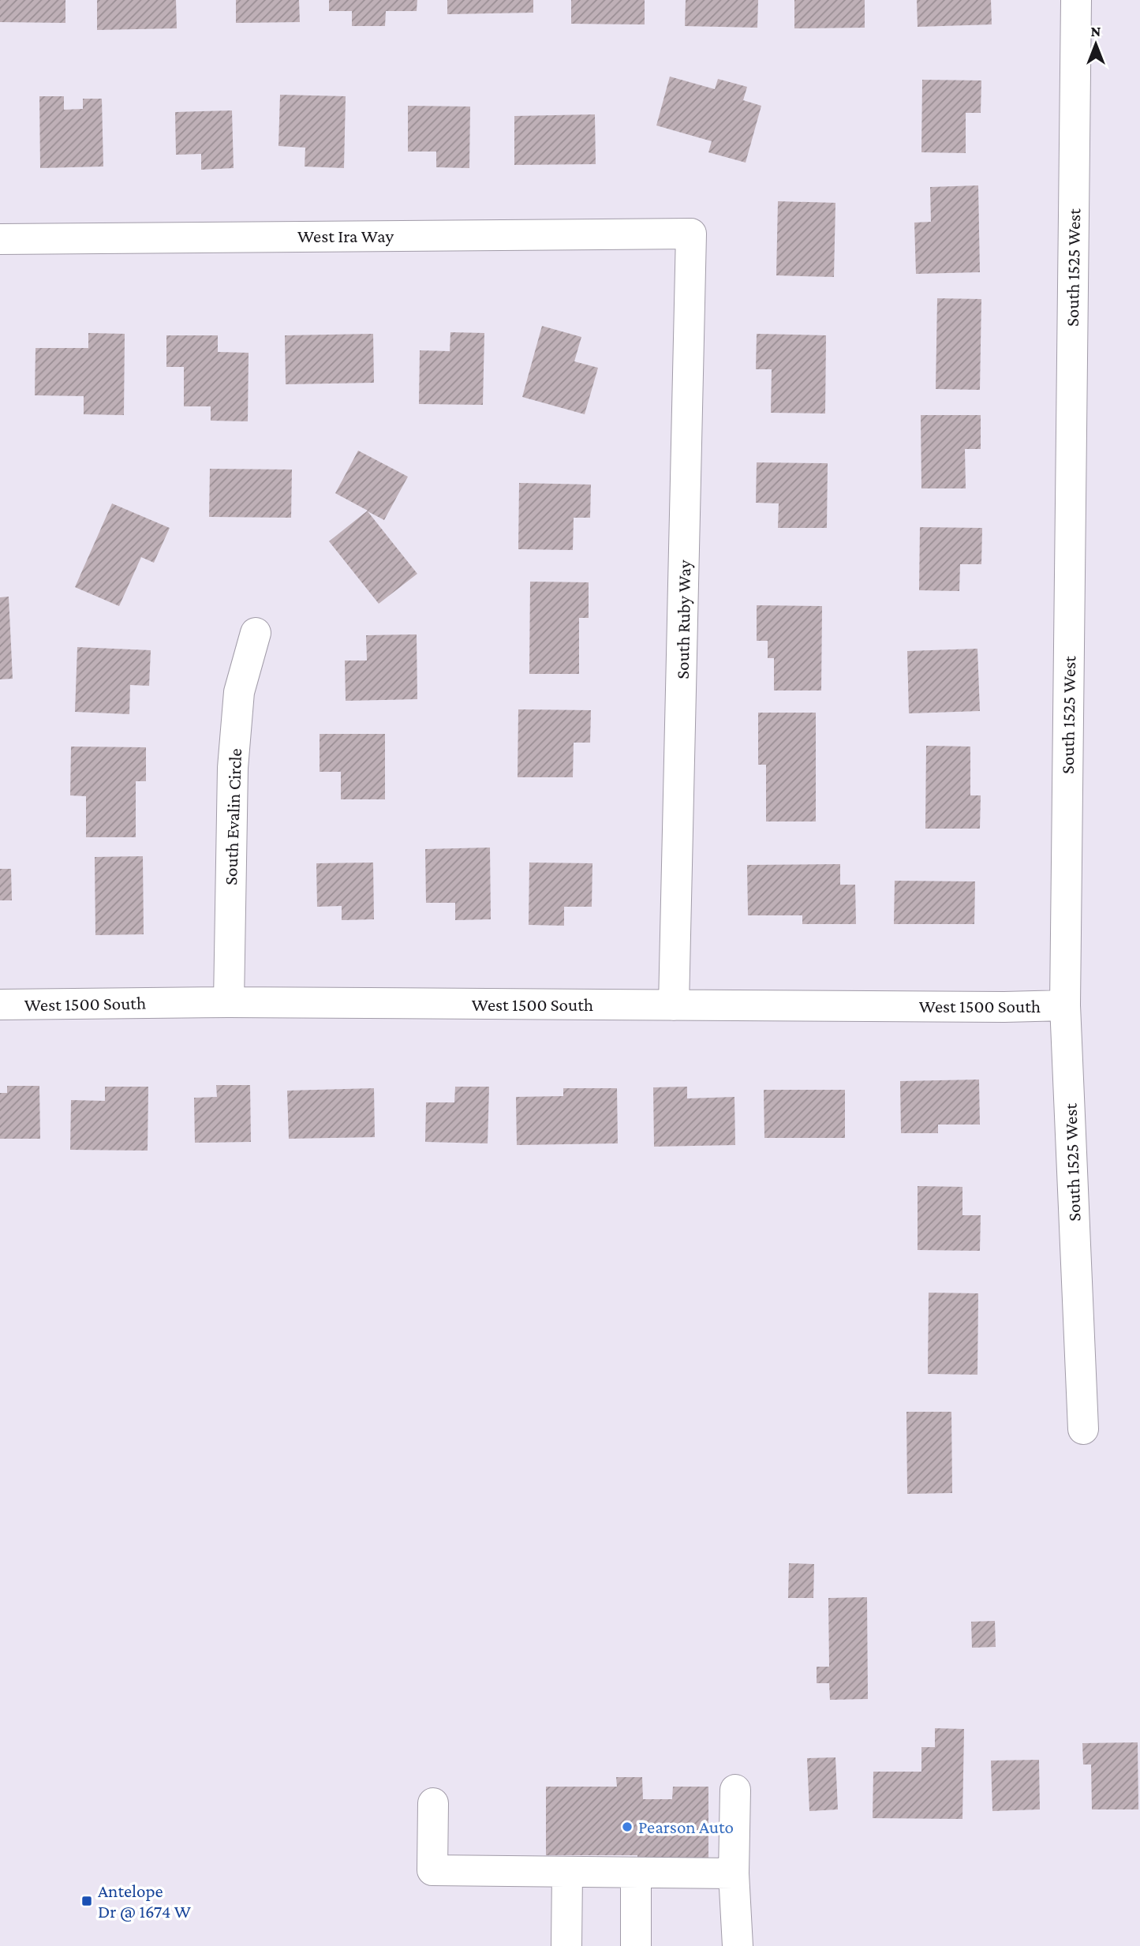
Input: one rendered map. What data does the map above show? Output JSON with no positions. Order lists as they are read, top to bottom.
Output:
{
  "streets": {
    "street": [
      "West Ira Way",
      "South 1525 West",
      "South Ruby Way",
      "South Evalin Circle",
      "West 1500 South"
    ]
  },
  "crossings": [
    ["West Ira Way", "South Ruby Way"],
    ["South 1525 West", "West 1500 South"],
    ["South Ruby Way", "West 1500 South"],
    ["South Evalin Circle", "West 1500 South"]
  ],
  "places": {
    "other": ["Pearson Auto"],
    "transit": ["Antelope Dr @ 1674 W"]
  },
  "north": "top"
}
